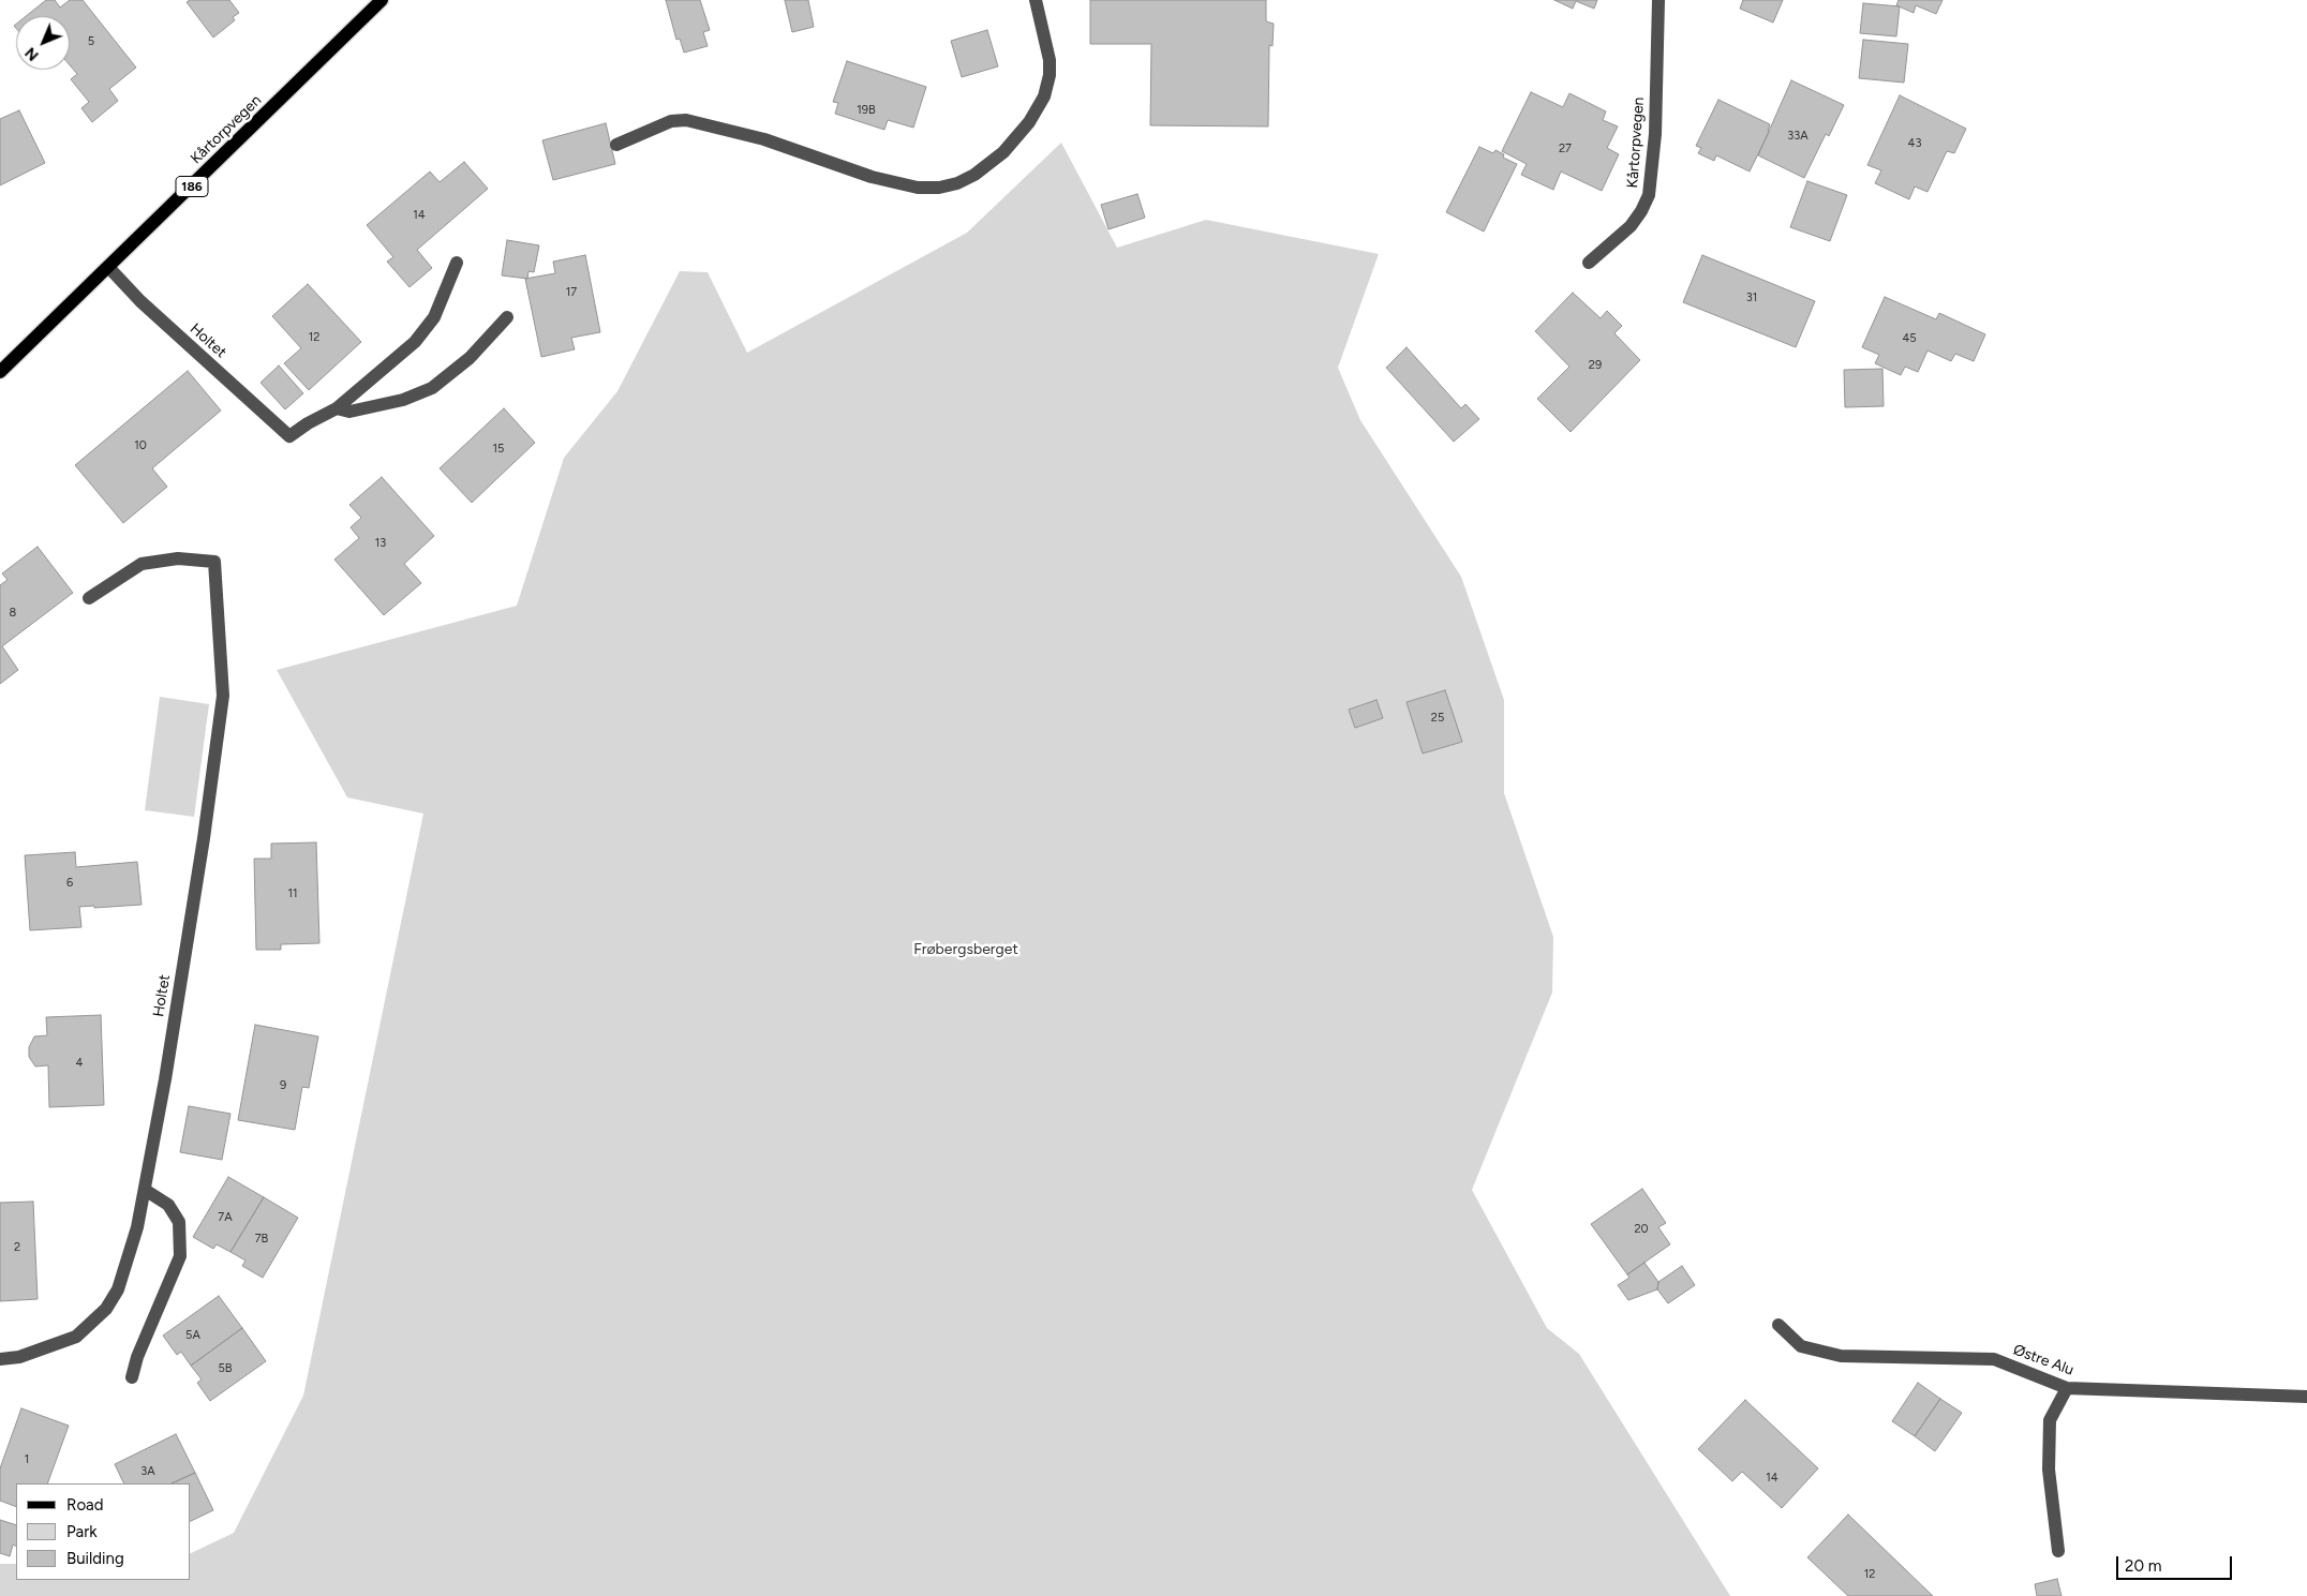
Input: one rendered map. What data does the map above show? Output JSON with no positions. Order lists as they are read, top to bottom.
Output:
{
  "streets": {
    "main road": ["Kårtorpvegen", "186"],
    "street": ["Holtet", "Østre Alu"]
  },
  "crossings": [
    ["Kårtorpvegen", "Holtet"]
  ],
  "parks": ["Frøbergsberget"],
  "house_numbers": [
    "5",
    "19B",
    "33A",
    "43",
    "27",
    "14",
    "17",
    "31",
    "12",
    "45",
    "29",
    "10",
    "15",
    "13",
    "8",
    "25",
    "6",
    "11",
    "4",
    "9",
    "7A",
    "20",
    "7B",
    "2",
    "5A",
    "5B",
    "1",
    "3A",
    "14",
    "12"
  ],
  "legend": ["Road", "Park", "Building"],
  "scale_bar": "20 m",
  "north": "bottom left"
}
